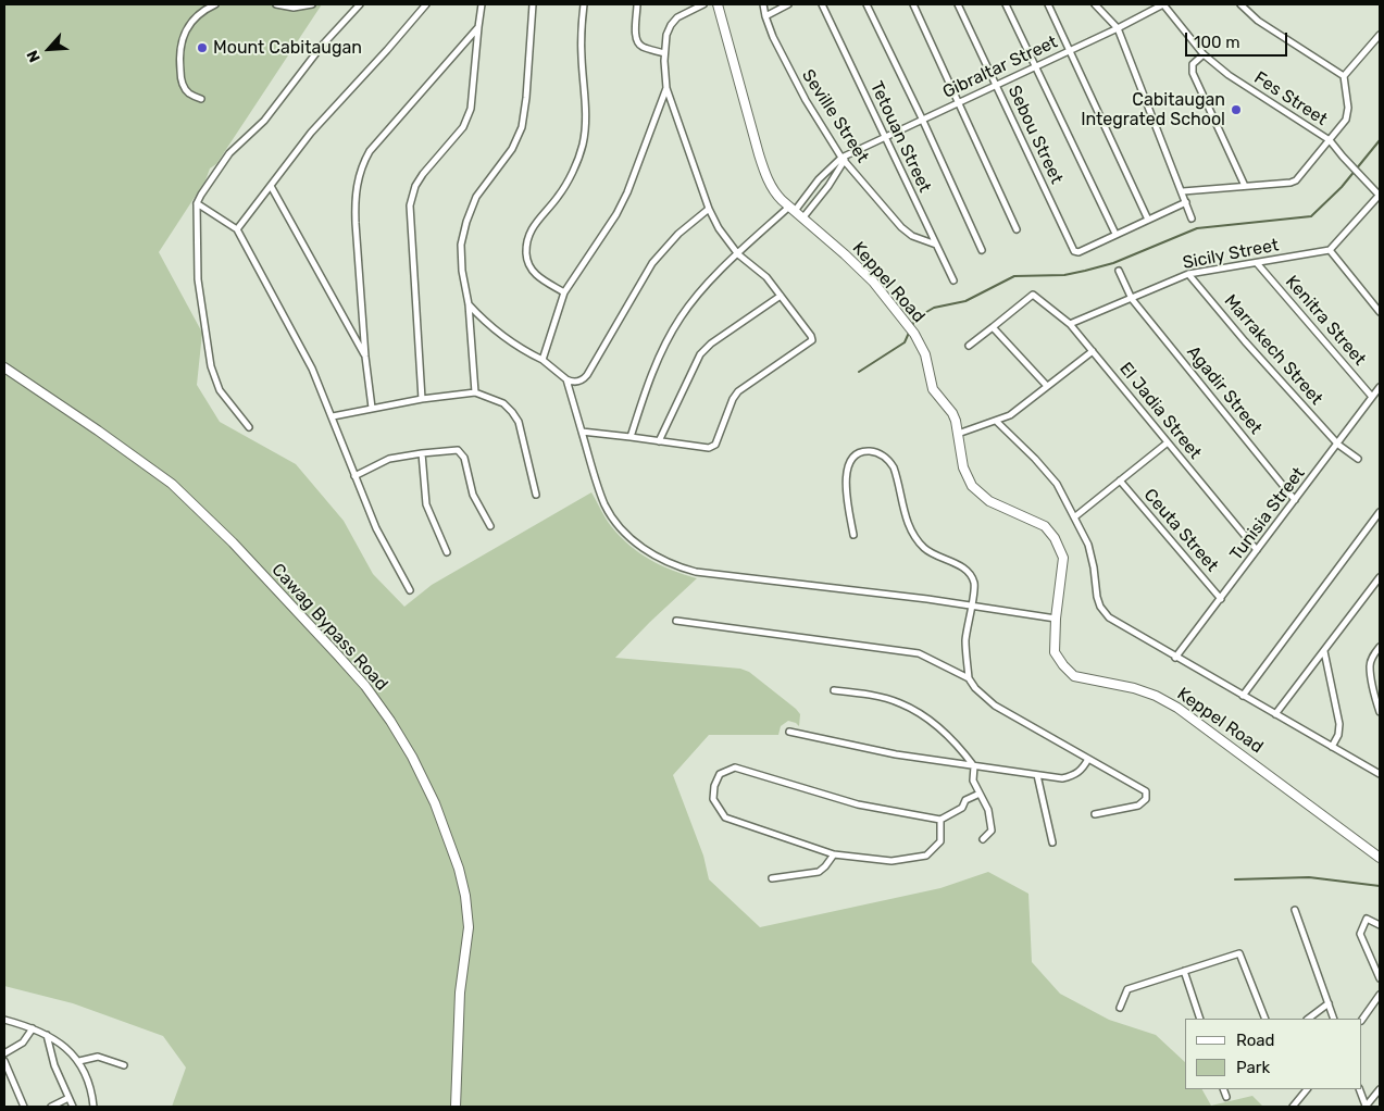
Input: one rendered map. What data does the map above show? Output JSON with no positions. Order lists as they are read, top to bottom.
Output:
{
  "streets": {
    "street": [
      "Gibraltar Street",
      "Fes Street",
      "Seville Street",
      "Sebou Street",
      "Tetouan Street",
      "Sicily Street",
      "Keppel Road",
      "Kenitra Street",
      "Marrakech Street",
      "Agadir Street",
      "El Jadia Street",
      "Tunisia Street",
      "Ceuta Street",
      "Cawag Bypass Road"
    ]
  },
  "crossings": [
    ["Gibraltar Street", "Fes Street"],
    ["Gibraltar Street", "Seville Street"],
    ["Gibraltar Street", "Sebou Street"],
    ["Gibraltar Street", "Tetouan Street"],
    ["Gibraltar Street", "Keppel Road"],
    ["Seville Street", "Tetouan Street"],
    ["Sicily Street", "Kenitra Street"],
    ["Sicily Street", "Marrakech Street"],
    ["Sicily Street", "Agadir Street"],
    ["Sicily Street", "El Jadia Street"],
    ["Kenitra Street", "Tunisia Street"],
    ["Marrakech Street", "Tunisia Street"],
    ["Agadir Street", "Tunisia Street"],
    ["El Jadia Street", "Tunisia Street"],
    ["Tunisia Street", "Ceuta Street"]
  ],
  "places": ["Mount Cabitaugan", "Cabitaugan Integrated School"],
  "legend": ["Road", "Park"],
  "scale_bar": "100 m",
  "north": "bottom left"
}
